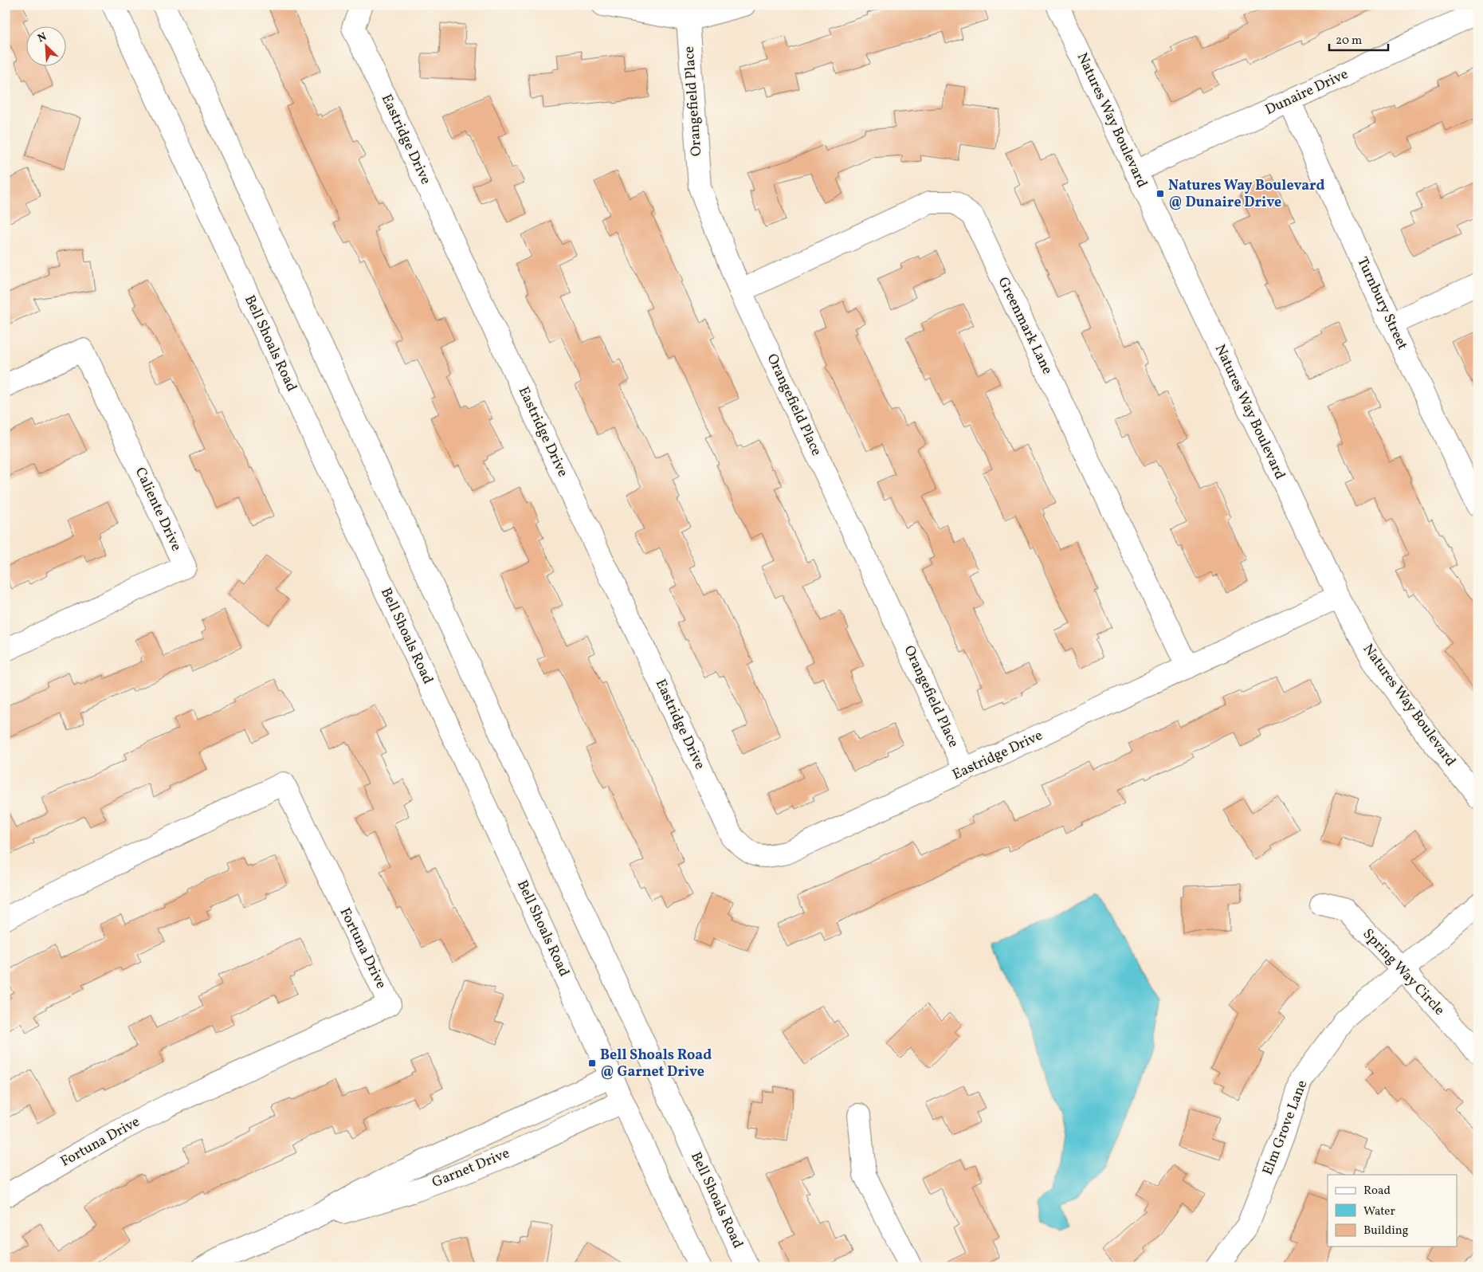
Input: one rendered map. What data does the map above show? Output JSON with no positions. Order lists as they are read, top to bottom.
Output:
{
  "streets": {
    "street": [
      "Dunaire Drive",
      "Orangefield Place",
      "Natures Way Boulevard",
      "Eastridge Drive",
      "Turnbury Street",
      "Greenmark Lane",
      "Bell Shoals Road",
      "Caliente Drive",
      "Fortuna Drive",
      "Spring Way Circle",
      "Elm Grove Lane",
      "Garnet Drive"
    ]
  },
  "crossings": [
    ["Dunaire Drive", "Natures Way Boulevard"],
    ["Dunaire Drive", "Turnbury Street"],
    ["Orangefield Place", "Eastridge Drive"],
    ["Orangefield Place", "Greenmark Lane"],
    ["Natures Way Boulevard", "Eastridge Drive"],
    ["Eastridge Drive", "Greenmark Lane"],
    ["Bell Shoals Road", "Garnet Drive"],
    ["Spring Way Circle", "Elm Grove Lane"]
  ],
  "places": {
    "transit": ["Natures Way Boulevard @ Dunaire Drive", "Bell Shoals Road @ Garnet Drive"]
  },
  "legend": ["Road", "Water", "Building"],
  "scale_bar": "20 m",
  "north": "top left"
}
